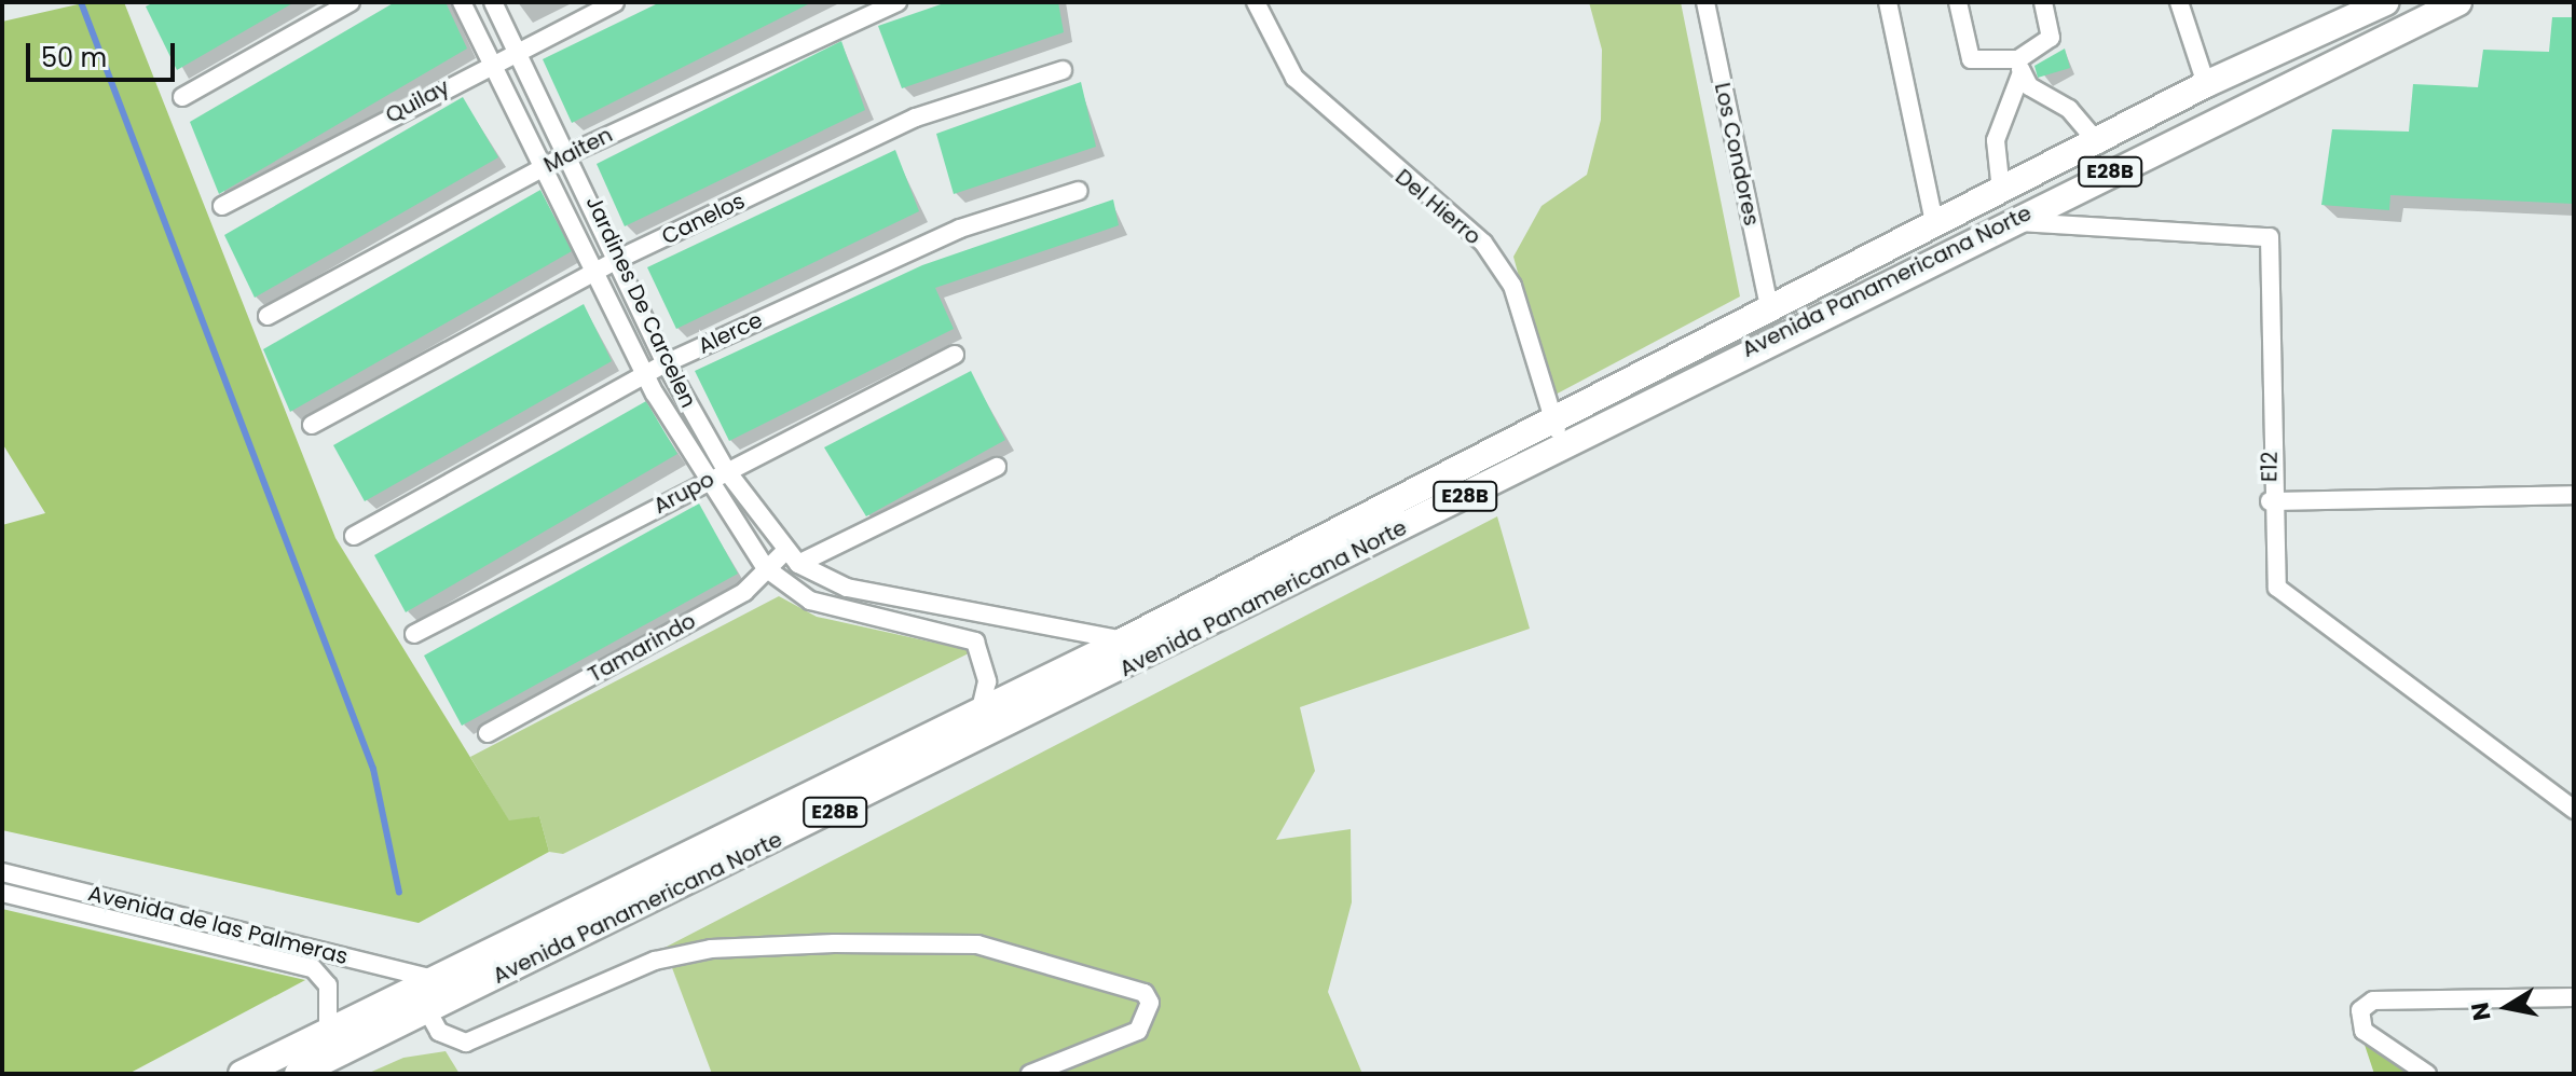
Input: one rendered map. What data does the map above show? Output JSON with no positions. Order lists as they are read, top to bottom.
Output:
{
  "streets": {
    "main road": ["E28B", "Avenida Panamericana Norte"],
    "street": [
      "Quilay",
      "Maiten",
      "Los Condores",
      "Del Hierro",
      "Canelos",
      "Jardines De Carcelen",
      "Alerce",
      "E12",
      "Arupo",
      "Tamarindo",
      "Avenida de las Palmeras"
    ]
  },
  "crossings": [
    ["Quilay", "Jardines De Carcelen"],
    ["Maiten", "Jardines De Carcelen"],
    ["Los Condores", "Avenida Panamericana Norte"],
    ["Del Hierro", "Avenida Panamericana Norte"],
    ["Canelos", "Jardines De Carcelen"],
    ["Avenida Panamericana Norte", "Jardines De Carcelen"],
    ["Avenida Panamericana Norte", "E12"],
    ["Avenida Panamericana Norte", "Avenida de las Palmeras"],
    ["Jardines De Carcelen", "Alerce"],
    ["Jardines De Carcelen", "Arupo"],
    ["Jardines De Carcelen", "Tamarindo"]
  ],
  "scale_bar": "50 m",
  "north": "left"
}
